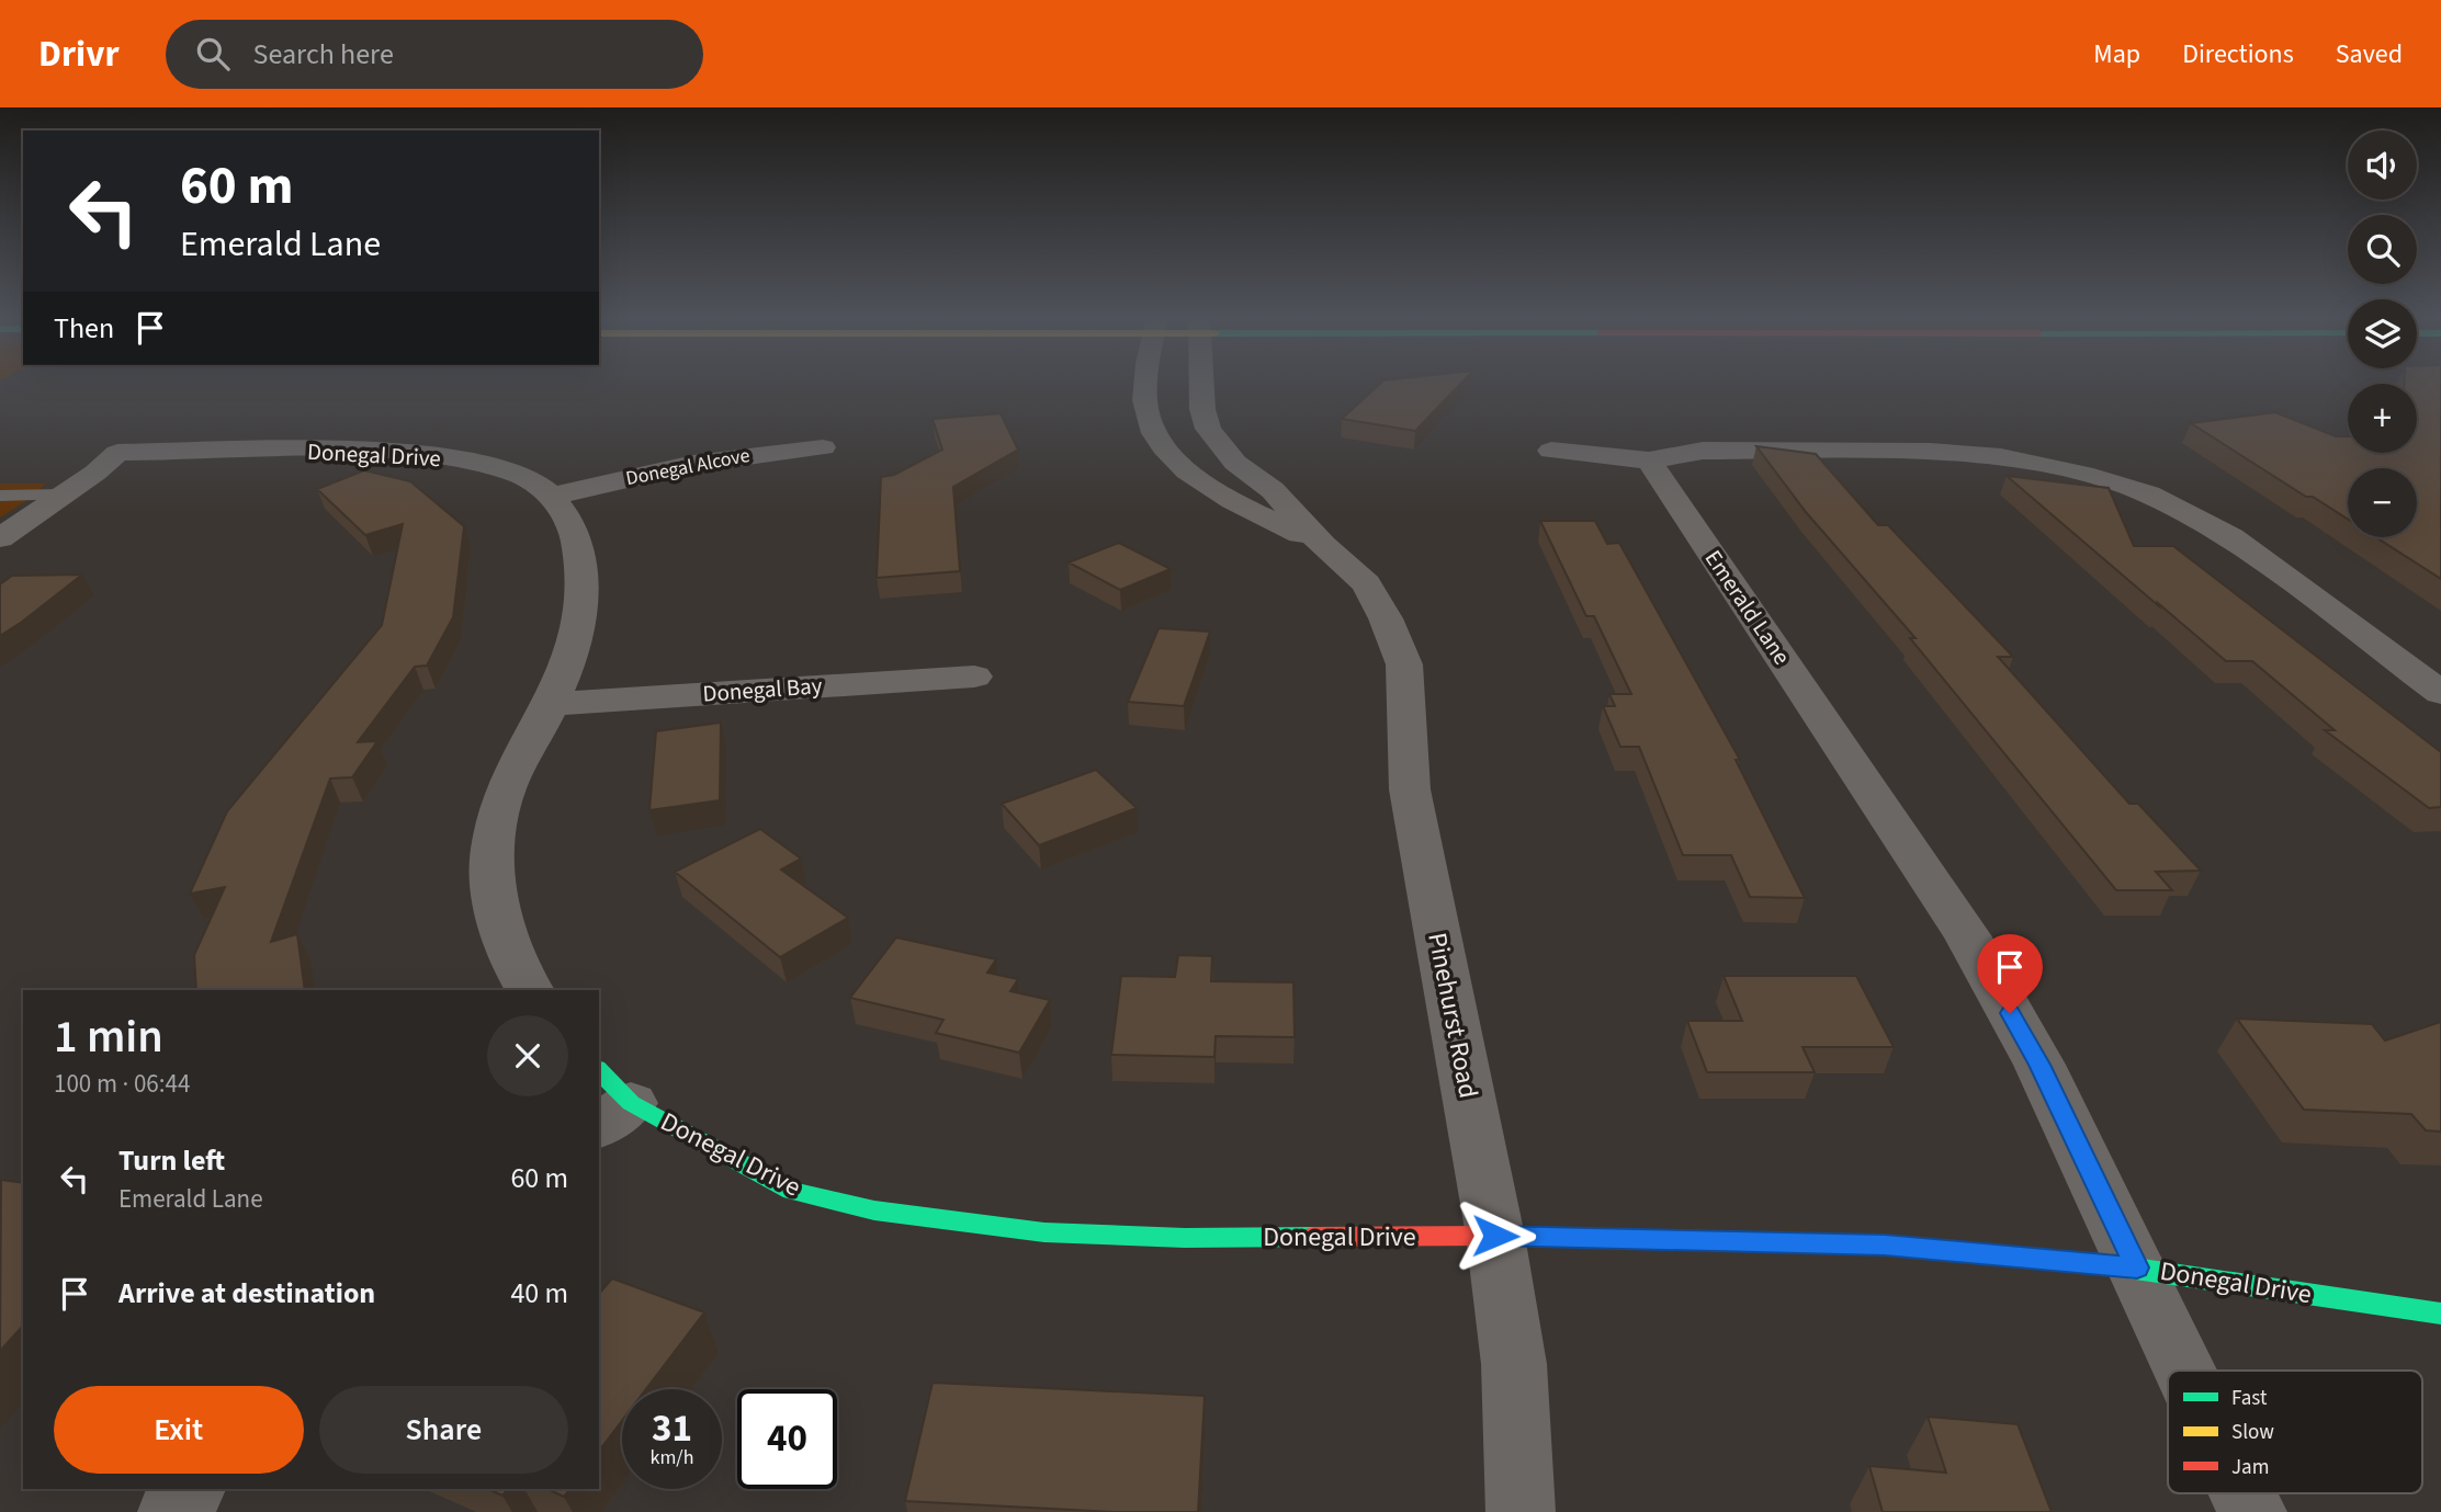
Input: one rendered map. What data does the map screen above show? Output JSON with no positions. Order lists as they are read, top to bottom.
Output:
{
  "streets": {
    "main road": ["Donegal Drive"],
    "street": [
      "Donegal Alcove",
      "Emerald Lane",
      "Donegal Bay",
      "Pinehurst Road"
    ]
  },
  "crossings": [
    ["Donegal Drive", "Donegal Alcove"],
    ["Donegal Drive", "Emerald Lane"],
    ["Donegal Drive", "Donegal Bay"],
    ["Donegal Drive", "Pinehurst Road"]
  ],
  "legend": ["Fast", "Slow", "Jam"],
  "page": {
    "header": "Drivr",
    "search": "Search here",
    "nav": ["Map", "Directions", "Saved"],
    "map_buttons": ["+", "−"],
    "turn": ["60 m", "Emerald Lane"],
    "then": "Then",
    "heading": ["1 min", "100 m · 06:44"],
    "list": [
      {
        "name": "Turn left",
        "note": "Emerald Lane",
        "value": "60 m"
      },
      {
        "name": "Arrive at destination",
        "value": "40 m"
      }
    ],
    "buttons": ["Exit", "Share"],
    "speed": "31 km/h",
    "limit": "40"
  }
}
